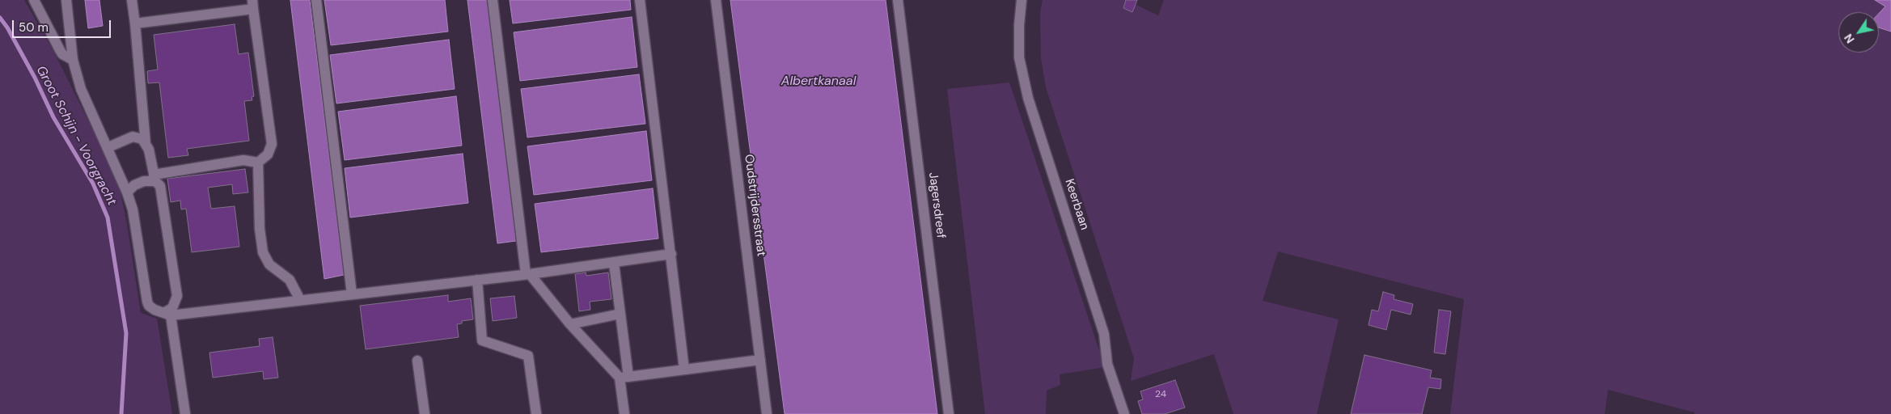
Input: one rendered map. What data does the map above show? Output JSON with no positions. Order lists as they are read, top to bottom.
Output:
{
  "streets": {
    "street": ["Keerbaan", "Oudstrijdersstraat", "Jagersdreef"]
  },
  "water": ["Albertkanaal", "Groot Schijn - Voorgracht"],
  "house_numbers": ["24"],
  "scale_bar": "50 m",
  "north": "bottom left"
}
